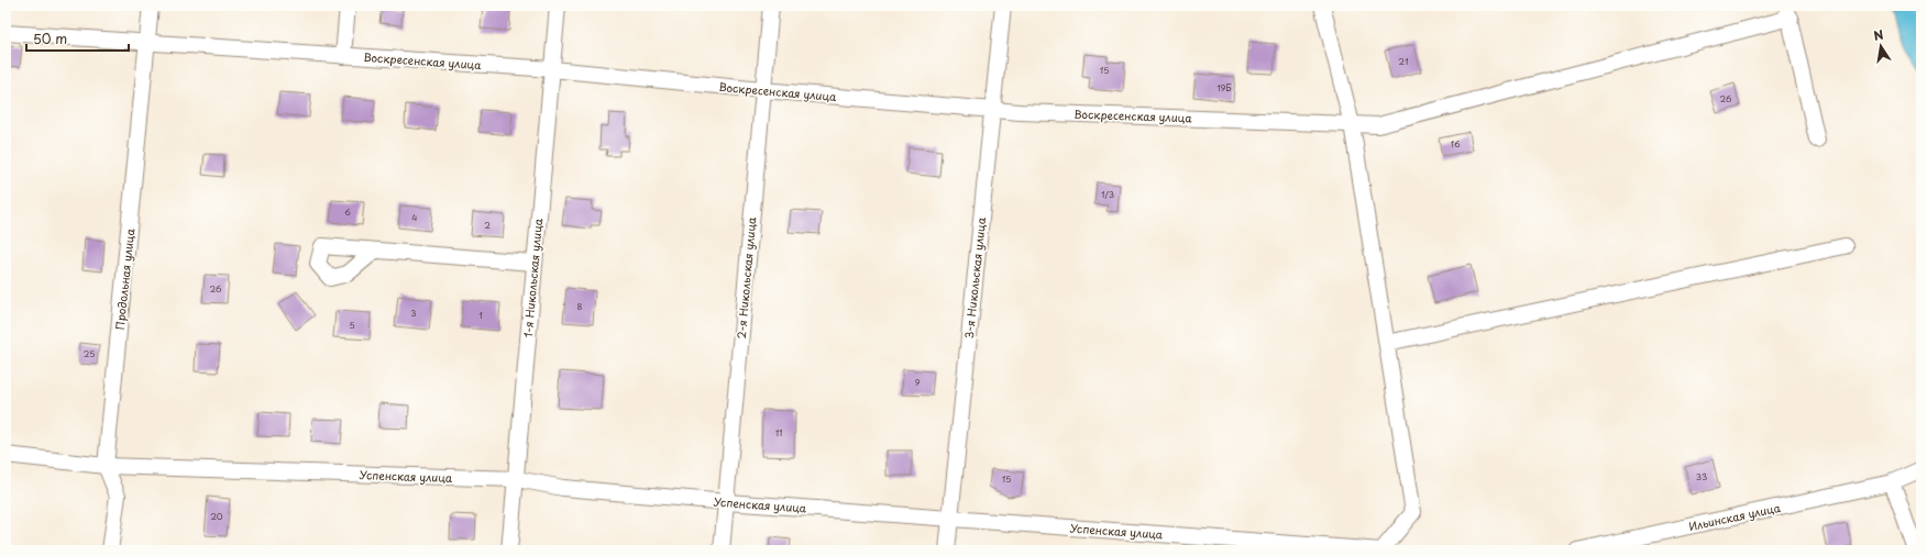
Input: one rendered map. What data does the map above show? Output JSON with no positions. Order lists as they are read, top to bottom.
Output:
{
  "streets": {
    "street": [
      "Воскресенская улица",
      "1-я Никольская улица",
      "2-я Никольская улица",
      "3-я Никольская улица",
      "Продольная улица",
      "Успенская улица",
      "Ильинская улица"
    ]
  },
  "crossings": [
    ["Воскресенская улица", "1-я Никольская улица"],
    ["Воскресенская улица", "2-я Никольская улица"],
    ["Воскресенская улица", "3-я Никольская улица"],
    ["Воскресенская улица", "Продольная улица"],
    ["1-я Никольская улица", "Успенская улица"],
    ["2-я Никольская улица", "Успенская улица"],
    ["3-я Никольская улица", "Успенская улица"],
    ["Продольная улица", "Успенская улица"]
  ],
  "house_numbers": [
    "21",
    "15",
    "19Б",
    "26",
    "16",
    "1/3",
    "6",
    "4",
    "2",
    "26",
    "8",
    "3",
    "1",
    "5",
    "25",
    "9",
    "11",
    "33",
    "15",
    "20"
  ],
  "scale_bar": "50 m",
  "north": "top"
}
